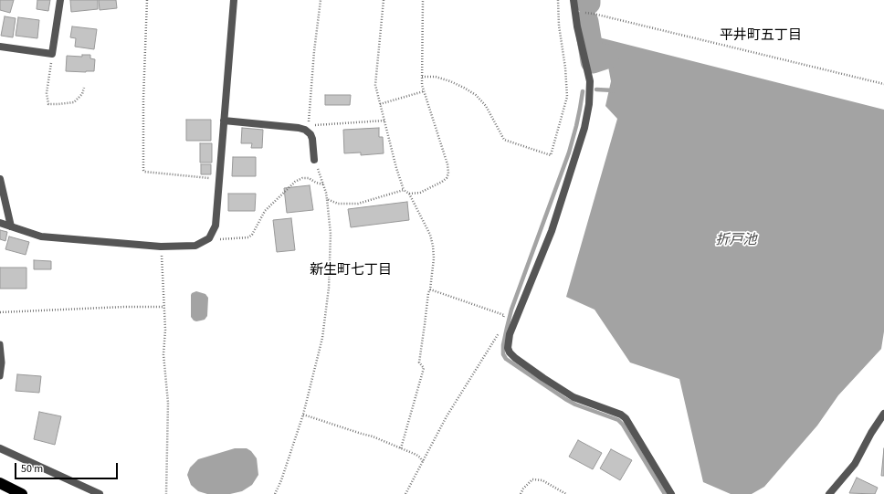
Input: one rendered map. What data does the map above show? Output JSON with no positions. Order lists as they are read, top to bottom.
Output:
{
  "districts": ["平井町五丁目", "新生町七丁目"],
  "water": ["折戸池"],
  "scale_bar": "50 m"
}
